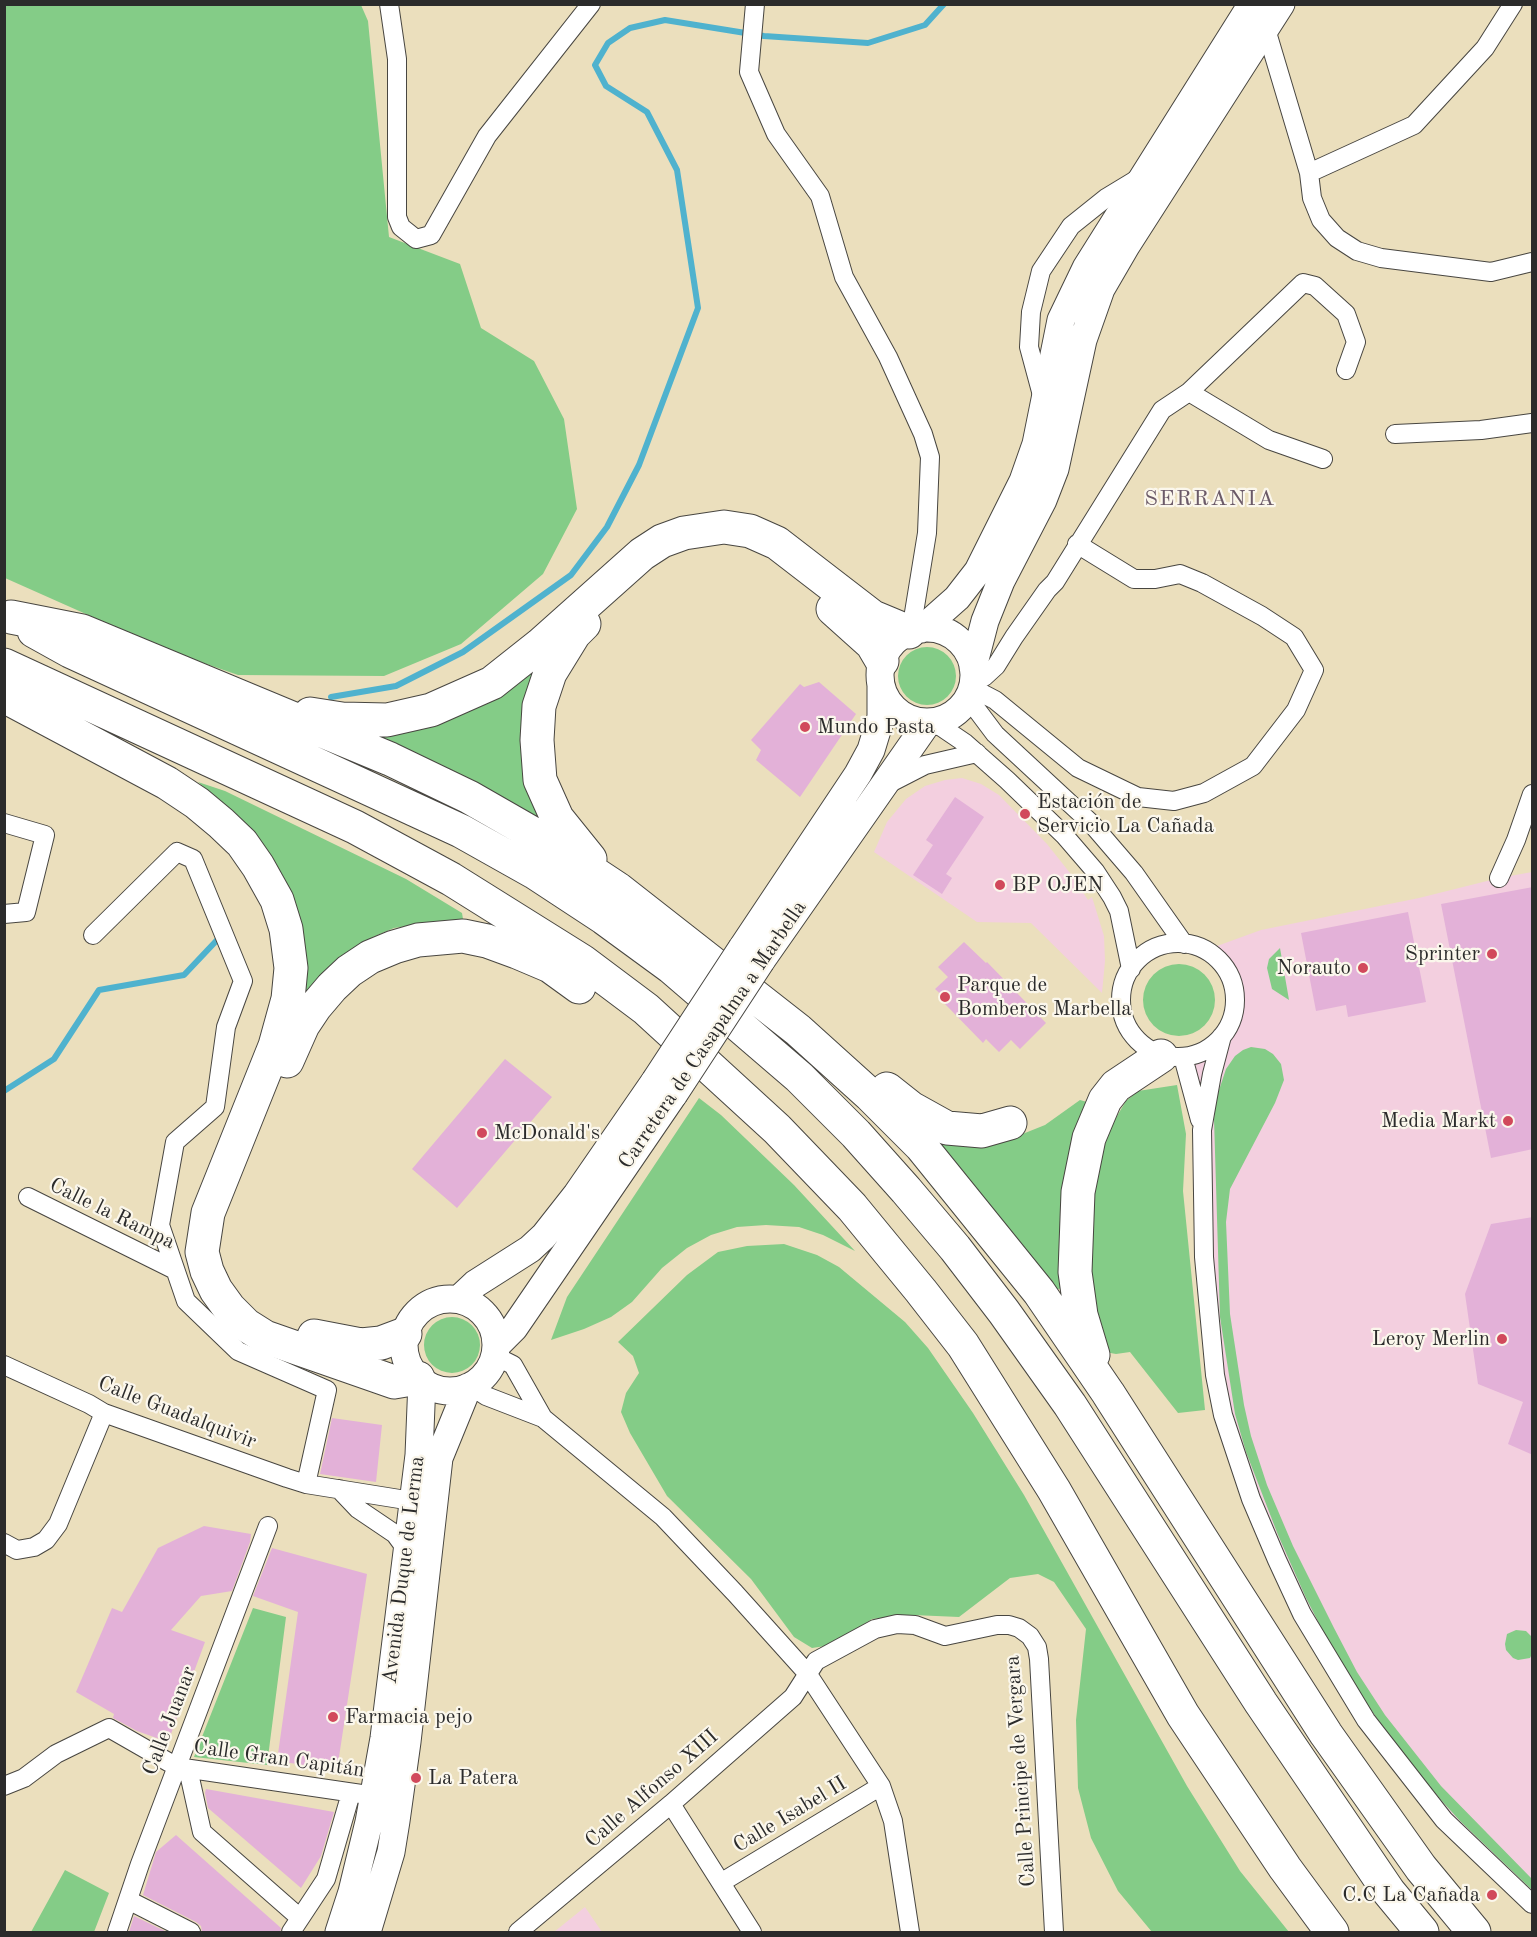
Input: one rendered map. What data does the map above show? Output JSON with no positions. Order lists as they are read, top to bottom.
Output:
{
  "streets": {
    "main road": ["Carretera de Casapalma a Marbella", "Avenida Duque de Lerma"],
    "street": [
      "Calle la Rampa",
      "Calle Guadalquivir",
      "Calle Juanar",
      "Calle Gran Capitán",
      "Calle Principe de Vergara",
      "Calle Alfonso XIII",
      "Calle Isabel II"
    ]
  },
  "crossings": [
    ["Carretera de Casapalma a Marbella", "Avenida Duque de Lerma"],
    ["Calle Guadalquivir", "Avenida Duque de Lerma"],
    ["Avenida Duque de Lerma", "Calle Gran Capitán"],
    ["Calle Juanar", "Calle Gran Capitán"],
    ["Calle Principe de Vergara", "Calle Alfonso XIII"]
  ],
  "districts": ["SERRANIA"],
  "places": [
    "Mundo Pasta",
    "Estación de Servicio La Cañada",
    "BP OJEN",
    "Sprinter",
    "Norauto",
    "Parque de Bomberos Marbella",
    "Media Markt",
    "McDonald's",
    "Leroy Merlin",
    "Farmacia pejo",
    "La Patera",
    "C.C La Cañada"
  ]
}
